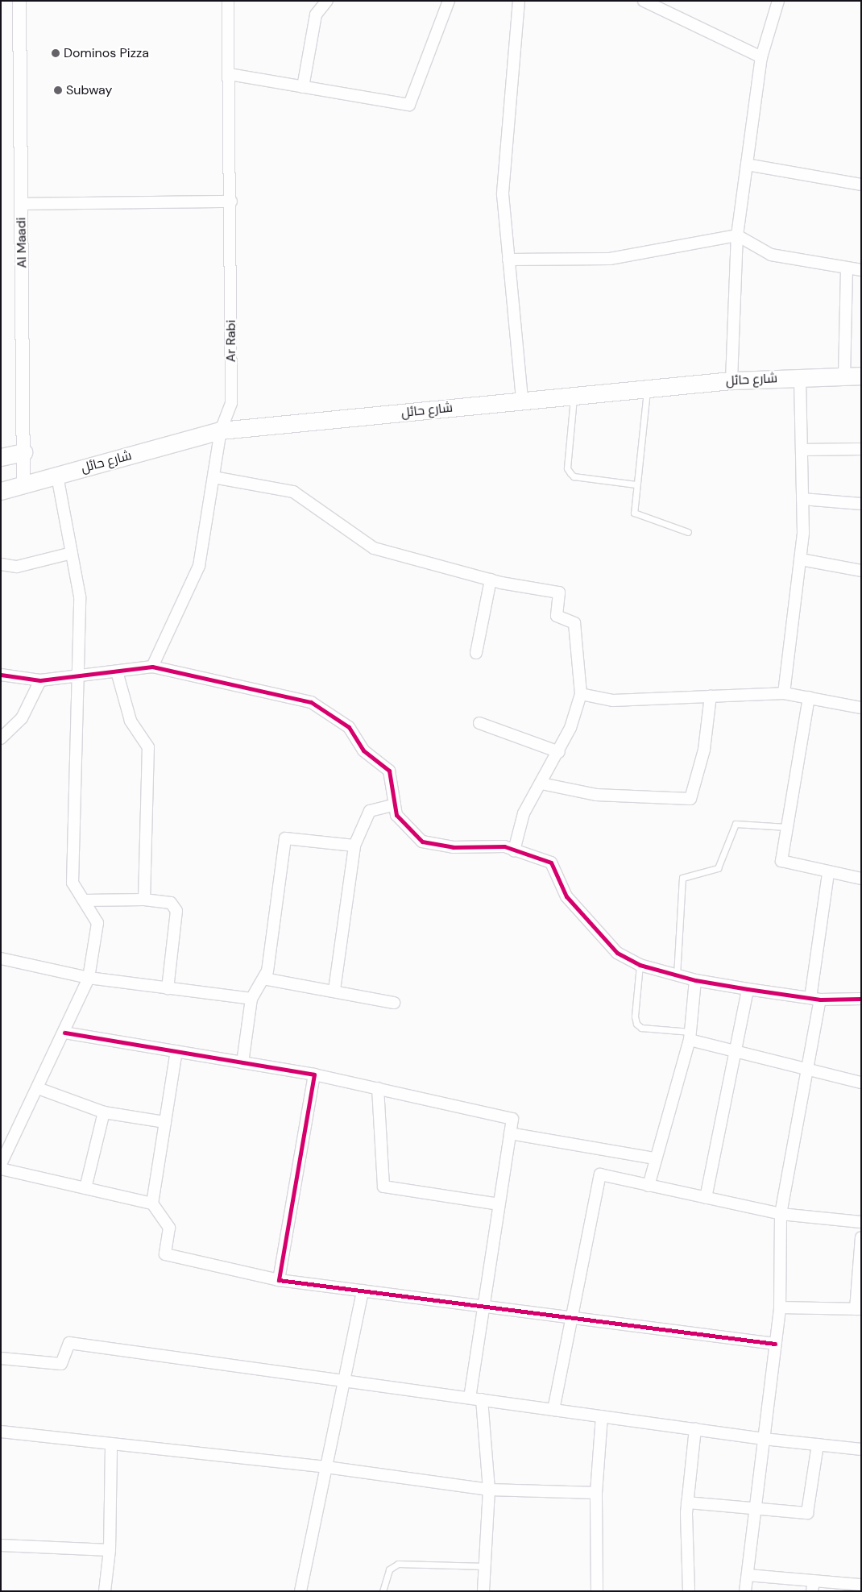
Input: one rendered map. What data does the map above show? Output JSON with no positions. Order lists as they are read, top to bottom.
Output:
{
  "streets": {
    "main road": ["شارع حائل"],
    "street": ["Al Maadi", "Ar Rabi"]
  },
  "crossings": [
    ["Al Maadi", "شارع حائل"],
    ["Ar Rabi", "شارع حائل"]
  ],
  "places": ["Dominos Pizza", "Subway"]
}
